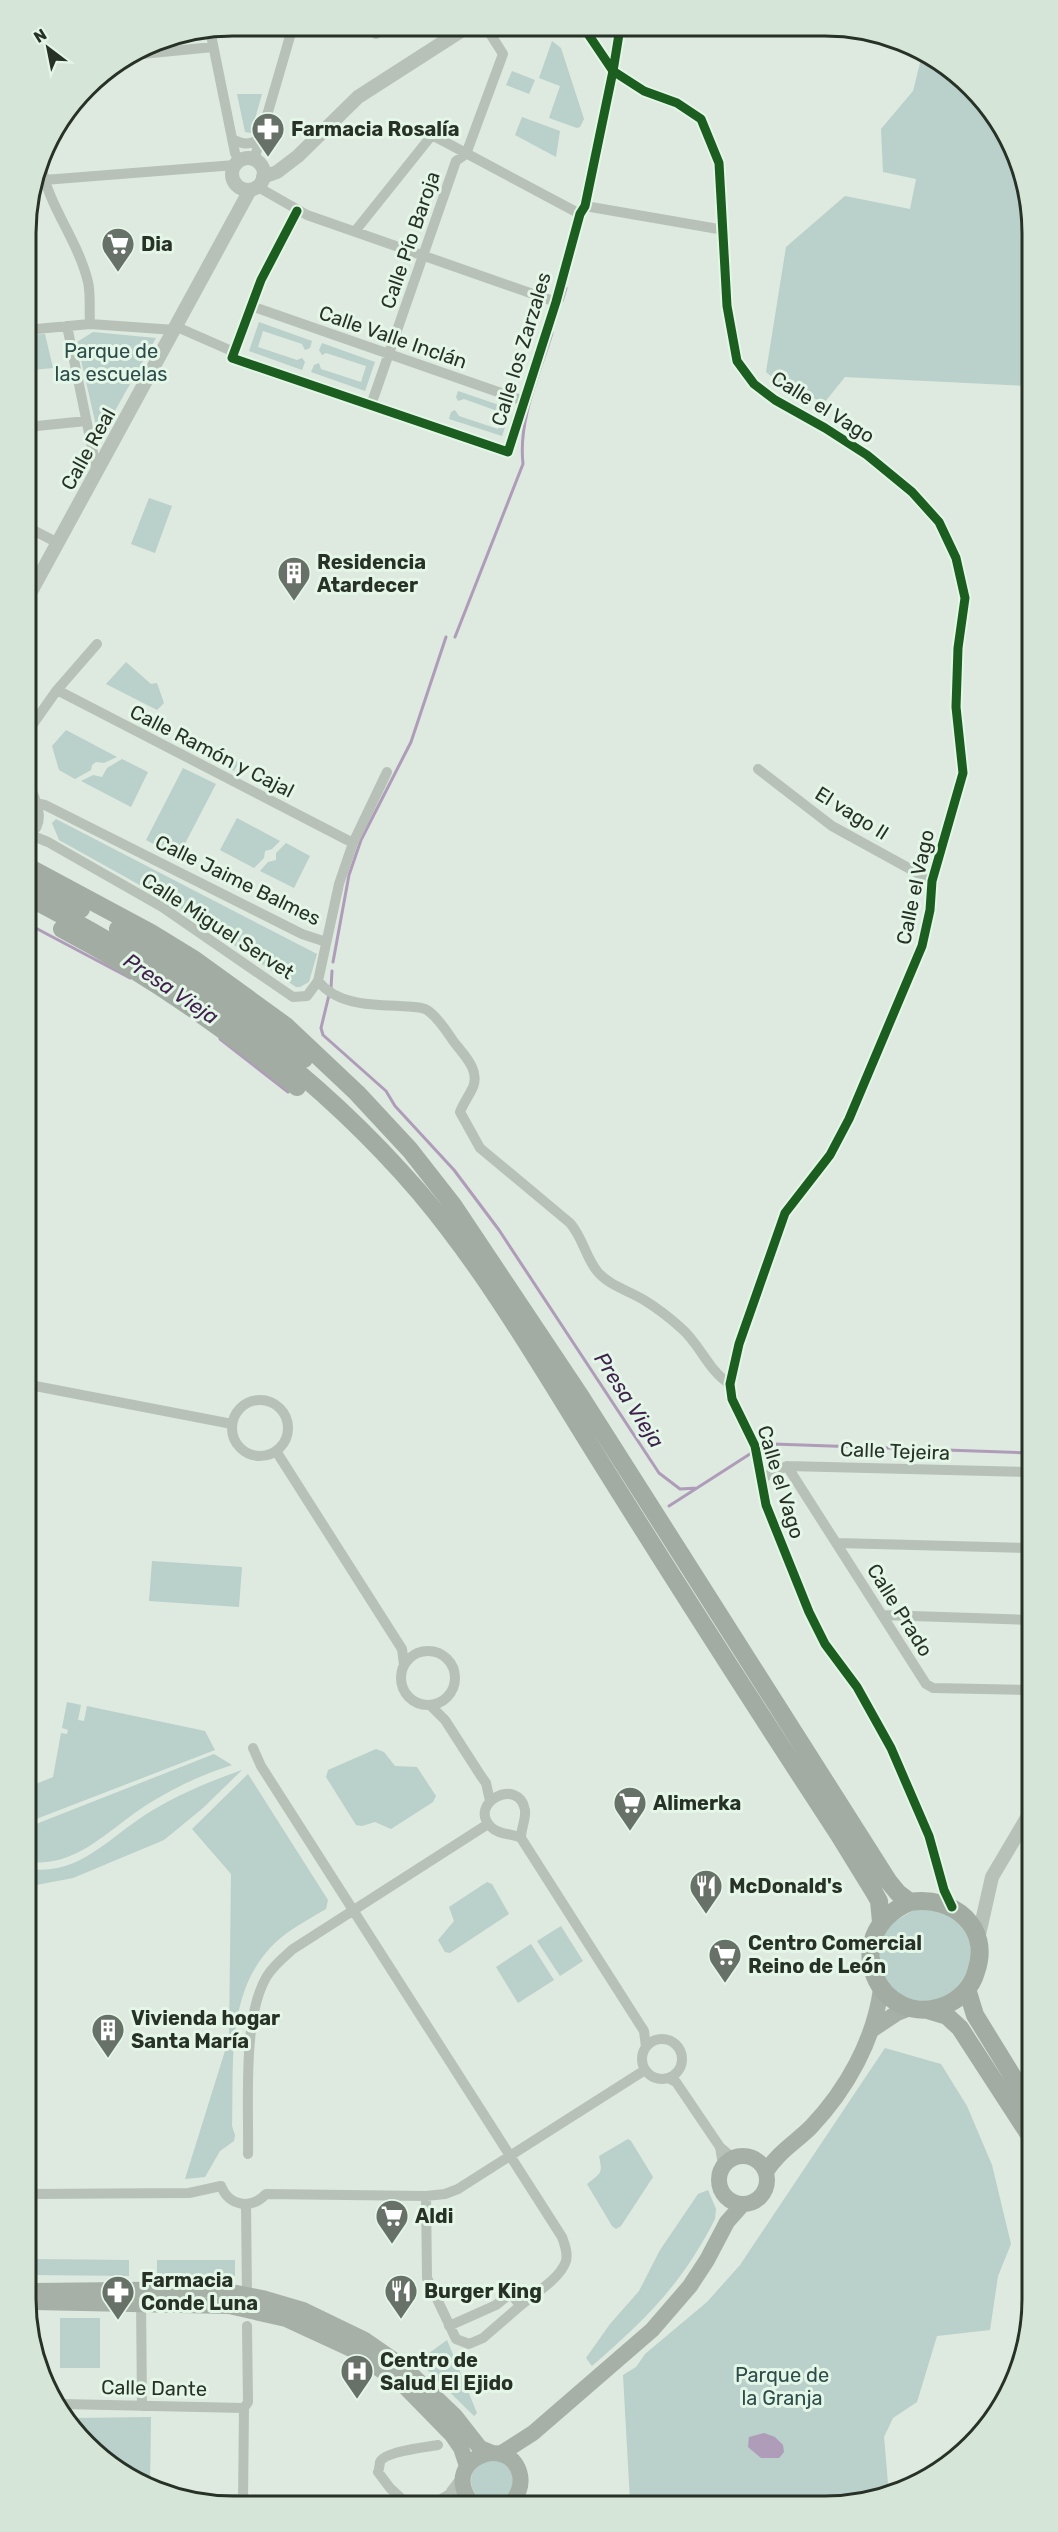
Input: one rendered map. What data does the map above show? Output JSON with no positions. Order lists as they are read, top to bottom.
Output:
{
  "streets": {
    "street": [
      "Calle Pío Baroja",
      "Calle Valle Inclán",
      "Calle los Zarzales",
      "Calle el Vago",
      "Calle Real",
      "Calle Ramón y Cajal",
      "El vago II",
      "Calle Jaime Balmes",
      "Calle Miguel Servet",
      "Calle Tejeira",
      "Calle Prado",
      "Calle Dante"
    ]
  },
  "crossings": [
    ["Calle Pío Baroja", "Calle Valle Inclán"],
    ["Calle Pío Baroja", "Calle los Zarzales"],
    ["Calle Valle Inclán", "Calle los Zarzales"],
    ["Calle los Zarzales", "Calle el Vago"],
    ["Calle el Vago", "El vago II"],
    ["Calle el Vago", "Calle Miguel Servet"],
    ["Calle el Vago", "Calle Tejeira"],
    ["Calle Ramón y Cajal", "Calle Jaime Balmes"],
    ["Calle Tejeira", "Calle Prado"]
  ],
  "water": ["Presa Vieja"],
  "parks": ["Parque de las escuelas", "Parque de la Granja"],
  "places": {
    "pharmacy": ["Farmacia Rosalía", "Farmacia Conde Luna"],
    "supermarket": [
      "Dia",
      "Alimerka",
      "Centro Comercial Reino de León",
      "Aldi"
    ],
    "building": ["Residencia Atardecer", "Vivienda hogar Santa María"],
    "restaurant": ["McDonald's", "Burger King"],
    "hospital": ["Centro de Salud El Ejido"]
  },
  "north": "top left"
}
